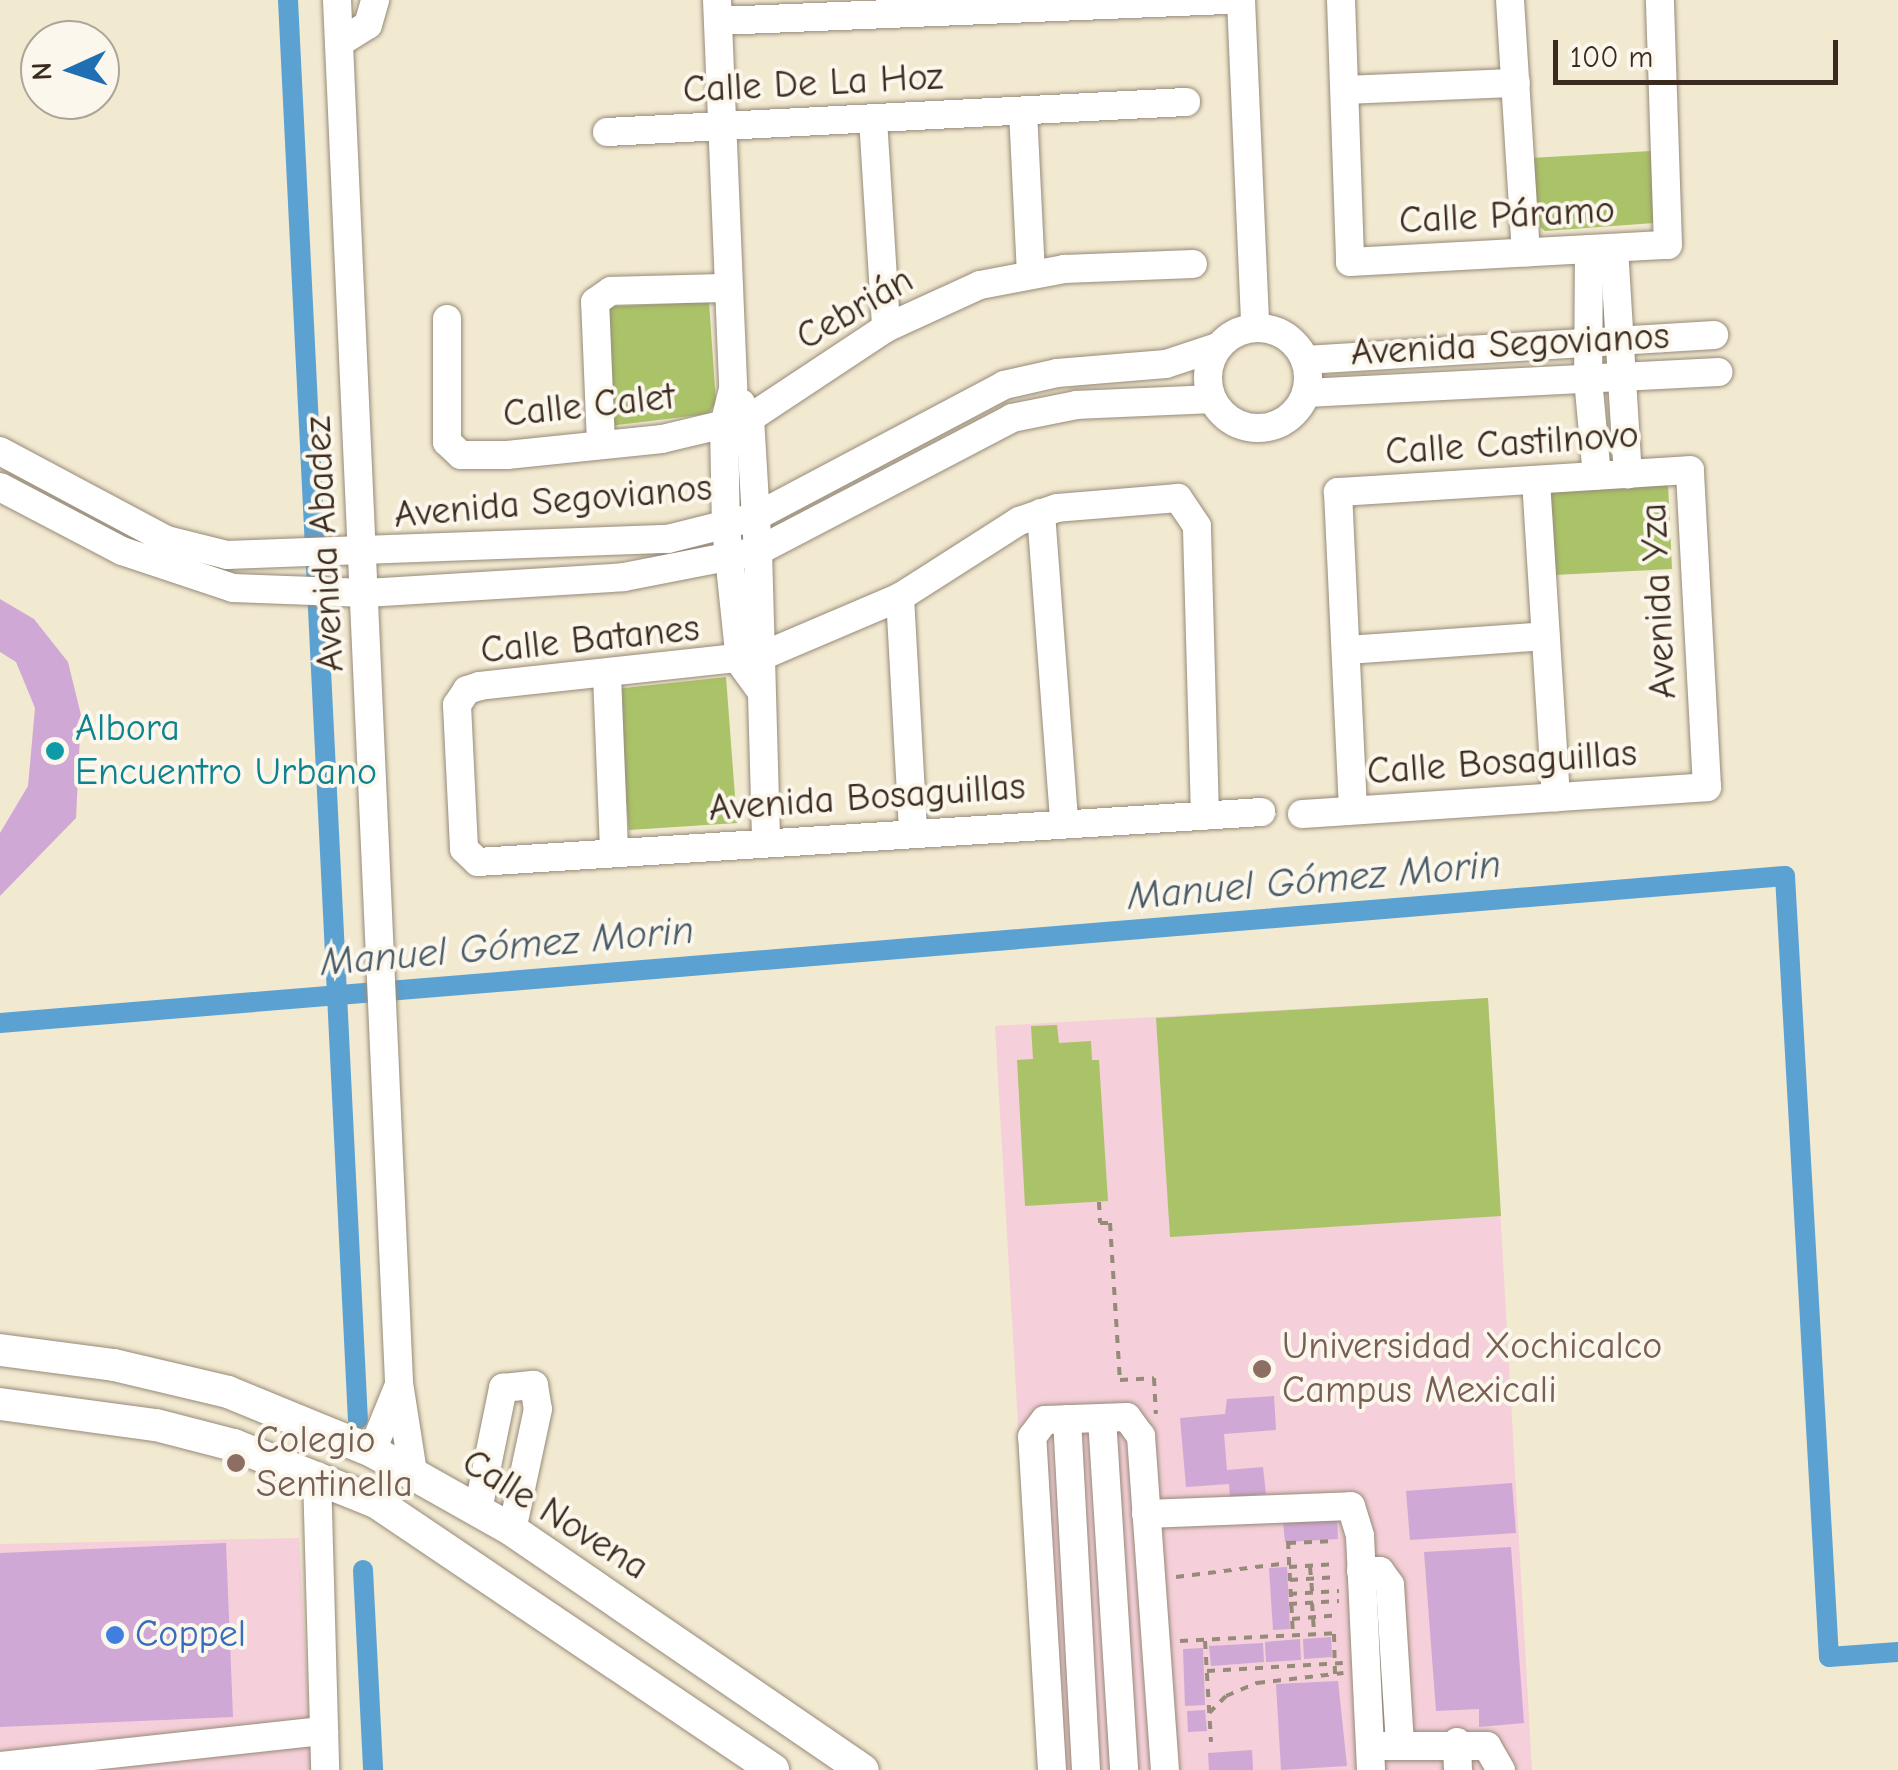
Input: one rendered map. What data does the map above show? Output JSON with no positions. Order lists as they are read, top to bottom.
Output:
{
  "streets": {
    "main road": ["Calle Novena"],
    "street": [
      "Calle De La Hoz",
      "Calle Páramo",
      "Cebrián",
      "Avenida Segovianos",
      "Calle Calet",
      "Calle Castilnovo",
      "Avenida Abadez",
      "Avenida Yza",
      "Calle Batanes",
      "Calle Bosaguillas",
      "Avenida Bosaguillas"
    ]
  },
  "crossings": [
    ["Cebrián", "Calle Calet"],
    ["Avenida Segovianos", "Avenida Abadez"],
    ["Calle Castilnovo", "Avenida Yza"],
    ["Avenida Abadez", "Calle Novena"],
    ["Avenida Yza", "Calle Bosaguillas"],
    ["Calle Batanes", "Avenida Bosaguillas"]
  ],
  "water": ["Manuel Gómez Morin"],
  "places": [
    "Albora Encuentro Urbano",
    "Universidad Xochicalco Campus Mexicali",
    "Colegio Sentinella",
    "Coppel"
  ],
  "scale_bar": "100 m",
  "north": "left"
}
